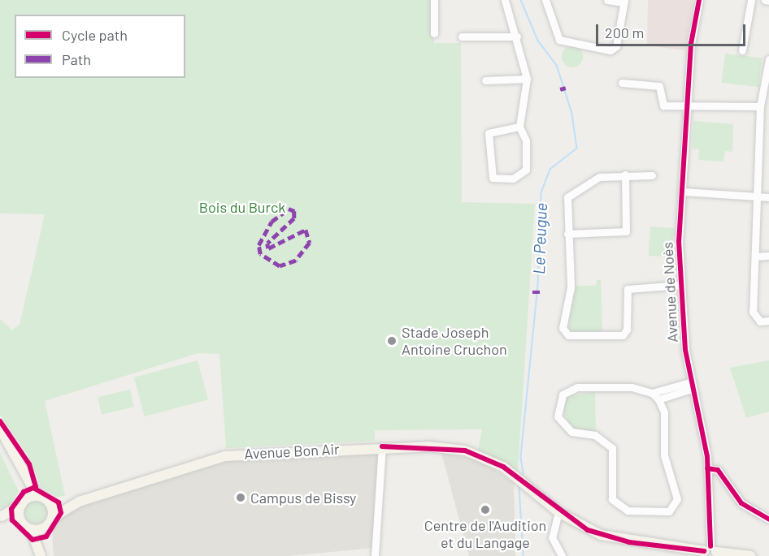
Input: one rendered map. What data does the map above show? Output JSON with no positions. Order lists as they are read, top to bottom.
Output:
{
  "streets": {
    "main road": ["Avenue Bon Air"],
    "street": ["Avenue de Noès"]
  },
  "crossings": [
    ["Avenue de Noès", "Avenue Bon Air"]
  ],
  "water": ["Le Peugue"],
  "parks": ["Bois du Burck"],
  "places": ["Stade Joseph Antoine Cruchon", "Campus de Bissy", "Centre de l'Audition et du Langage"],
  "legend": ["Cycle path", "Path"],
  "scale_bar": "200 m"
}
